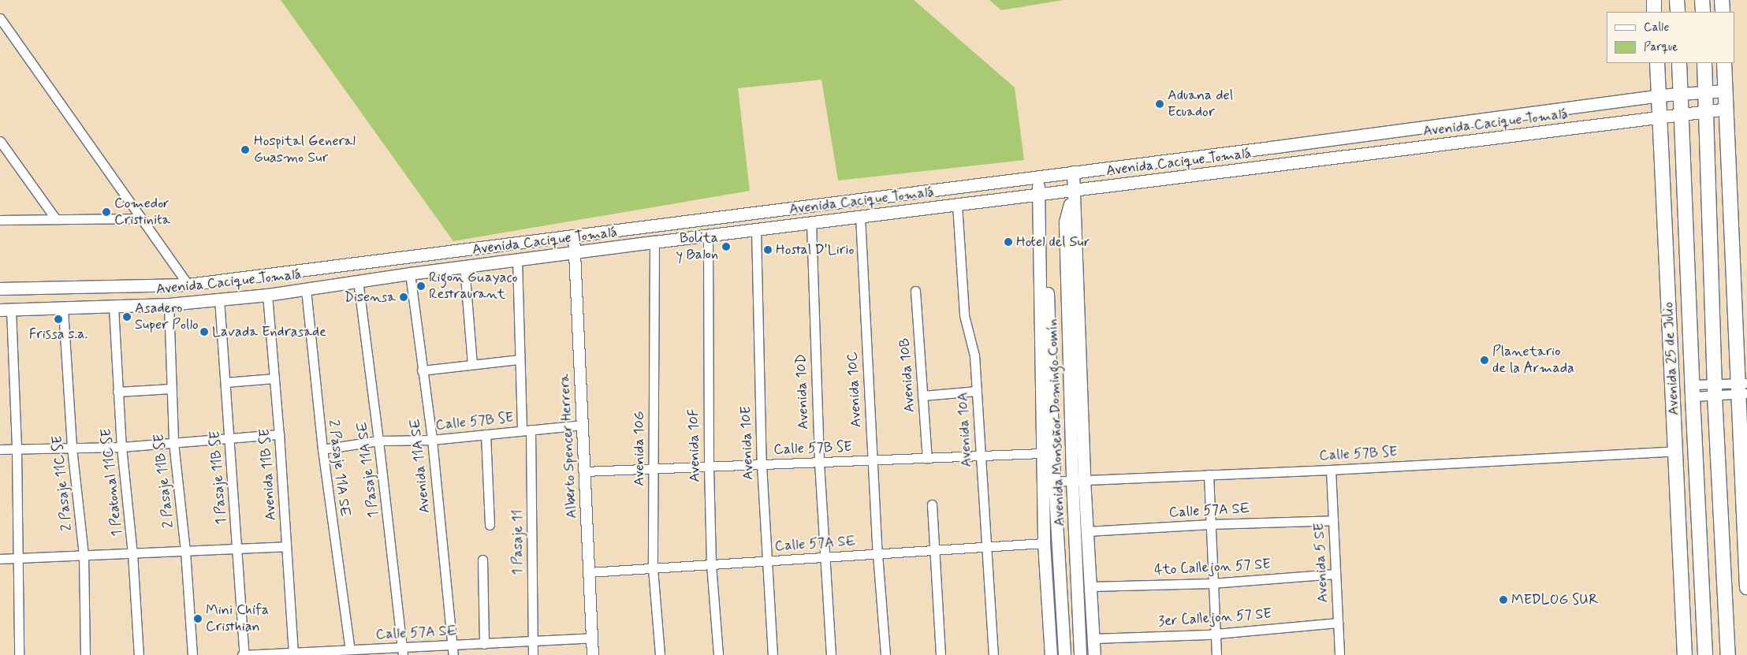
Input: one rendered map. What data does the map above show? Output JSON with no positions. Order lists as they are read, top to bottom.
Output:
{
  "streets": {
    "main road": ["Avenida Cacique Tomalá", "Avenida 25 de Julio", "Avenida Monseñor Domingo Comín"],
    "street": [
      "Avenida 10B",
      "Avenida 10C",
      "Avenida 10D",
      "Calle 57B SE",
      "Avenida 10A",
      "Avenida 10E",
      "Avenida 10F",
      "Alberto Spencer Herrera",
      "Avenida 10G",
      "Avenida 11A SE",
      "2 Pasaje 11A SE",
      "1 Pasaje 11A SE",
      "Avenida 11B SE",
      "1 Pasaje 11B SE",
      "2 Pasaje 11B SE",
      "1 Peatonal 11C SE",
      "2 Pasaje 11C SE",
      "Calle 57A SE",
      "1 Pasaje 11",
      "Avenida 5 SE",
      "4to Callejon 57 SE",
      "3er Callejon 57 SE"
    ]
  },
  "crossings": [
    ["Avenida Cacique Tomalá", "Avenida 25 de Julio"],
    ["Avenida Cacique Tomalá", "Avenida 10C"],
    ["Avenida Cacique Tomalá", "Avenida 10D"],
    ["Avenida Cacique Tomalá", "Avenida Monseñor Domingo Comín"],
    ["Avenida Cacique Tomalá", "Avenida 10A"],
    ["Avenida Cacique Tomalá", "Avenida 10E"],
    ["Avenida Cacique Tomalá", "Avenida 10F"],
    ["Avenida Cacique Tomalá", "Alberto Spencer Herrera"],
    ["Avenida Cacique Tomalá", "Avenida 10G"],
    ["Avenida Cacique Tomalá", "Avenida 11A SE"],
    ["Avenida Cacique Tomalá", "2 Pasaje 11A SE"],
    ["Avenida Cacique Tomalá", "1 Pasaje 11A SE"],
    ["Avenida Cacique Tomalá", "Avenida 11B SE"],
    ["Avenida Cacique Tomalá", "1 Pasaje 11B SE"],
    ["Avenida Cacique Tomalá", "2 Pasaje 11B SE"],
    ["Avenida Cacique Tomalá", "1 Peatonal 11C SE"],
    ["Avenida Cacique Tomalá", "2 Pasaje 11C SE"],
    ["Avenida Cacique Tomalá", "1 Pasaje 11"],
    ["Avenida 25 de Julio", "Calle 57B SE"],
    ["Avenida 10B", "Calle 57B SE"],
    ["Avenida 10C", "Calle 57B SE"],
    ["Avenida 10C", "Calle 57A SE"],
    ["Avenida 10D", "Calle 57B SE"],
    ["Avenida 10D", "Calle 57A SE"],
    ["Calle 57B SE", "Avenida Monseñor Domingo Comín"],
    ["Calle 57B SE", "Avenida 10A"],
    ["Calle 57B SE", "Avenida 10E"],
    ["Calle 57B SE", "Avenida 10F"],
    ["Calle 57B SE", "Alberto Spencer Herrera"],
    ["Calle 57B SE", "Avenida 10G"],
    ["Calle 57B SE", "Avenida 11A SE"],
    ["Calle 57B SE", "2 Pasaje 11A SE"],
    ["Calle 57B SE", "1 Pasaje 11A SE"],
    ["Calle 57B SE", "1 Pasaje 11"],
    ["Calle 57B SE", "Avenida 5 SE"],
    ["Avenida Monseñor Domingo Comín", "Calle 57A SE"],
    ["Avenida Monseñor Domingo Comín", "4to Callejon 57 SE"],
    ["Avenida Monseñor Domingo Comín", "3er Callejon 57 SE"],
    ["Avenida 10A", "Calle 57A SE"],
    ["Avenida 10E", "Calle 57A SE"],
    ["Avenida 10F", "Calle 57A SE"],
    ["Alberto Spencer Herrera", "Calle 57A SE"],
    ["Avenida 10G", "Calle 57A SE"],
    ["Avenida 11A SE", "Calle 57A SE"],
    ["2 Pasaje 11A SE", "Calle 57A SE"],
    ["1 Pasaje 11A SE", "Calle 57A SE"],
    ["Avenida 11B SE", "Calle 57A SE"],
    ["1 Pasaje 11B SE", "Calle 57A SE"],
    ["Calle 57A SE", "1 Pasaje 11"],
    ["Calle 57A SE", "Avenida 5 SE"],
    ["Avenida 5 SE", "4to Callejon 57 SE"],
    ["Avenida 5 SE", "3er Callejon 57 SE"]
  ],
  "places": [
    "Aduana del Ecuador",
    "Hospital General Guasmo Sur",
    "Comedor Cristinita",
    "Hotel del Sur",
    "Bolita y Balon",
    "Hostal D'Lirio",
    "Rigon Guayaco Restraurant",
    "Disensa",
    "Asadero Super Pollo",
    "Frissa s.a.",
    "Lavada Endrasade",
    "Planetario de la Armada",
    "MEDLOG SUR",
    "Mini Chifa Cristhian"
  ],
  "legend": ["Calle", "Parque"]
}
